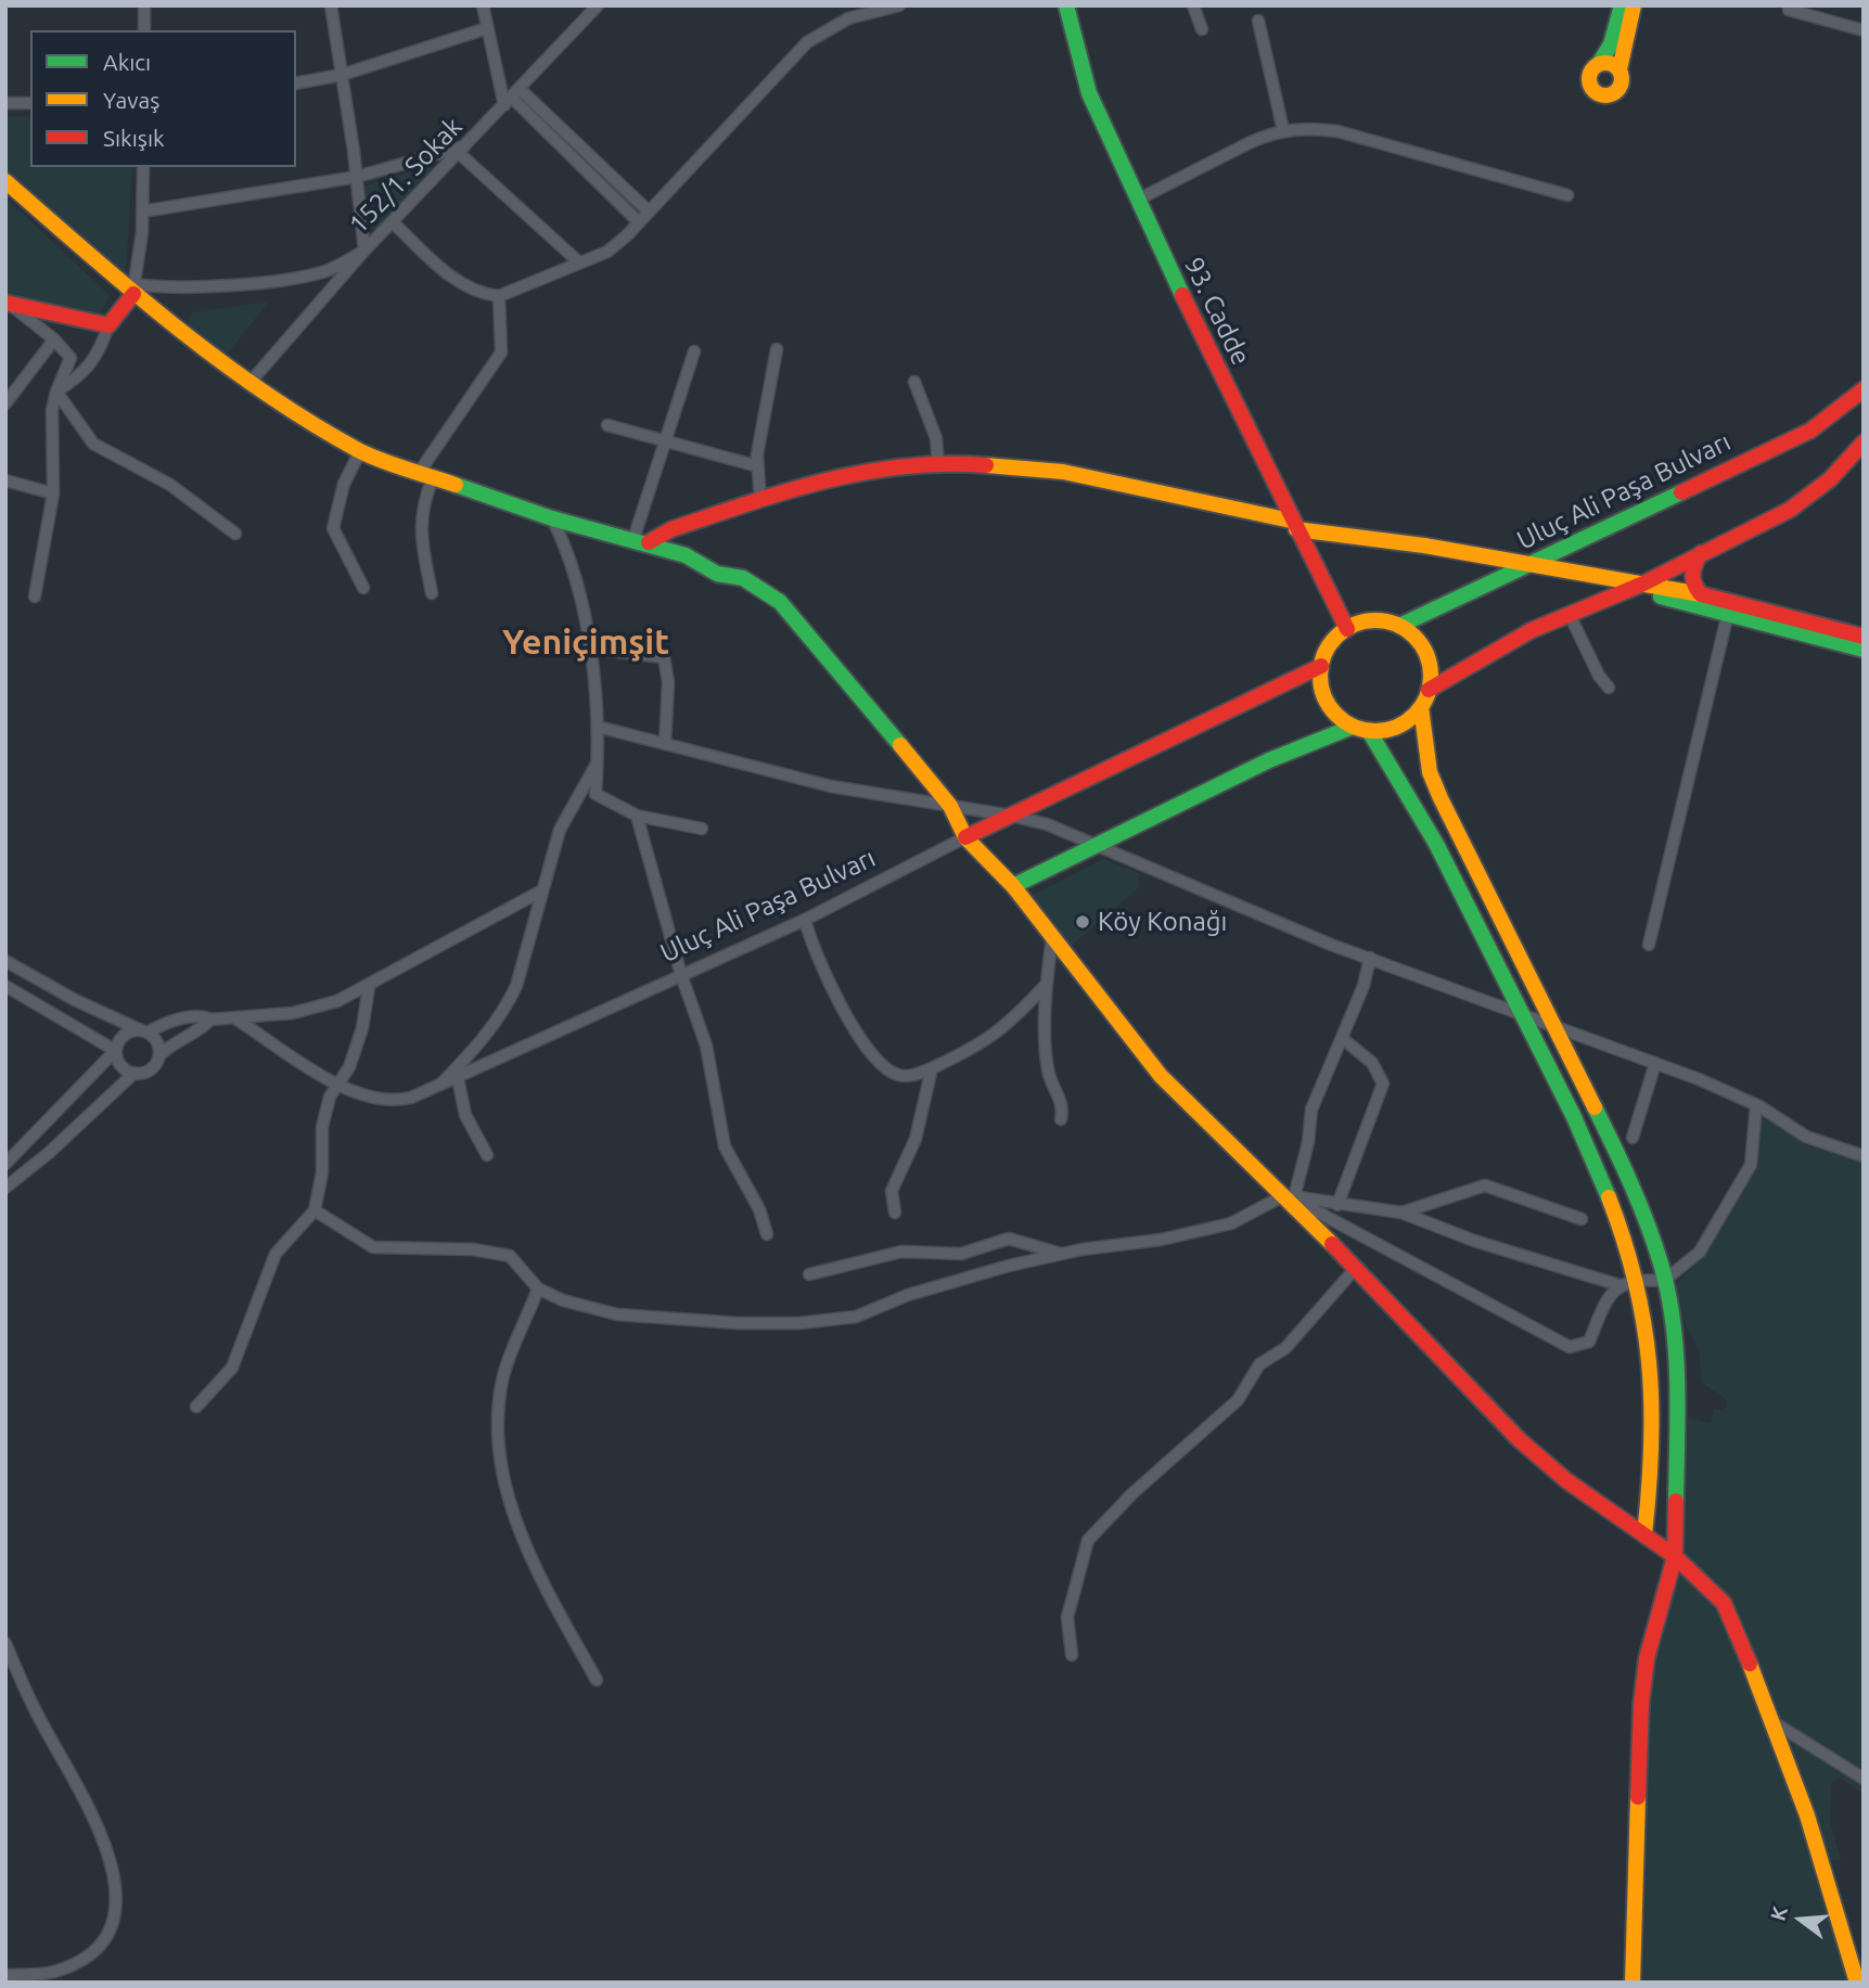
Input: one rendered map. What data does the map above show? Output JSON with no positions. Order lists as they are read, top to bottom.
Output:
{
  "streets": {
    "street": ["152/1. Sokak", "93. Cadde", "Uluç Ali Paşa Bulvarı"]
  },
  "crossings": [
    ["93. Cadde", "Uluç Ali Paşa Bulvarı"]
  ],
  "districts": ["Yeniçimşit"],
  "places": ["Köy Konağı"],
  "legend": ["Akıcı", "Yavaş", "Sıkışık"],
  "north": "left"
}
